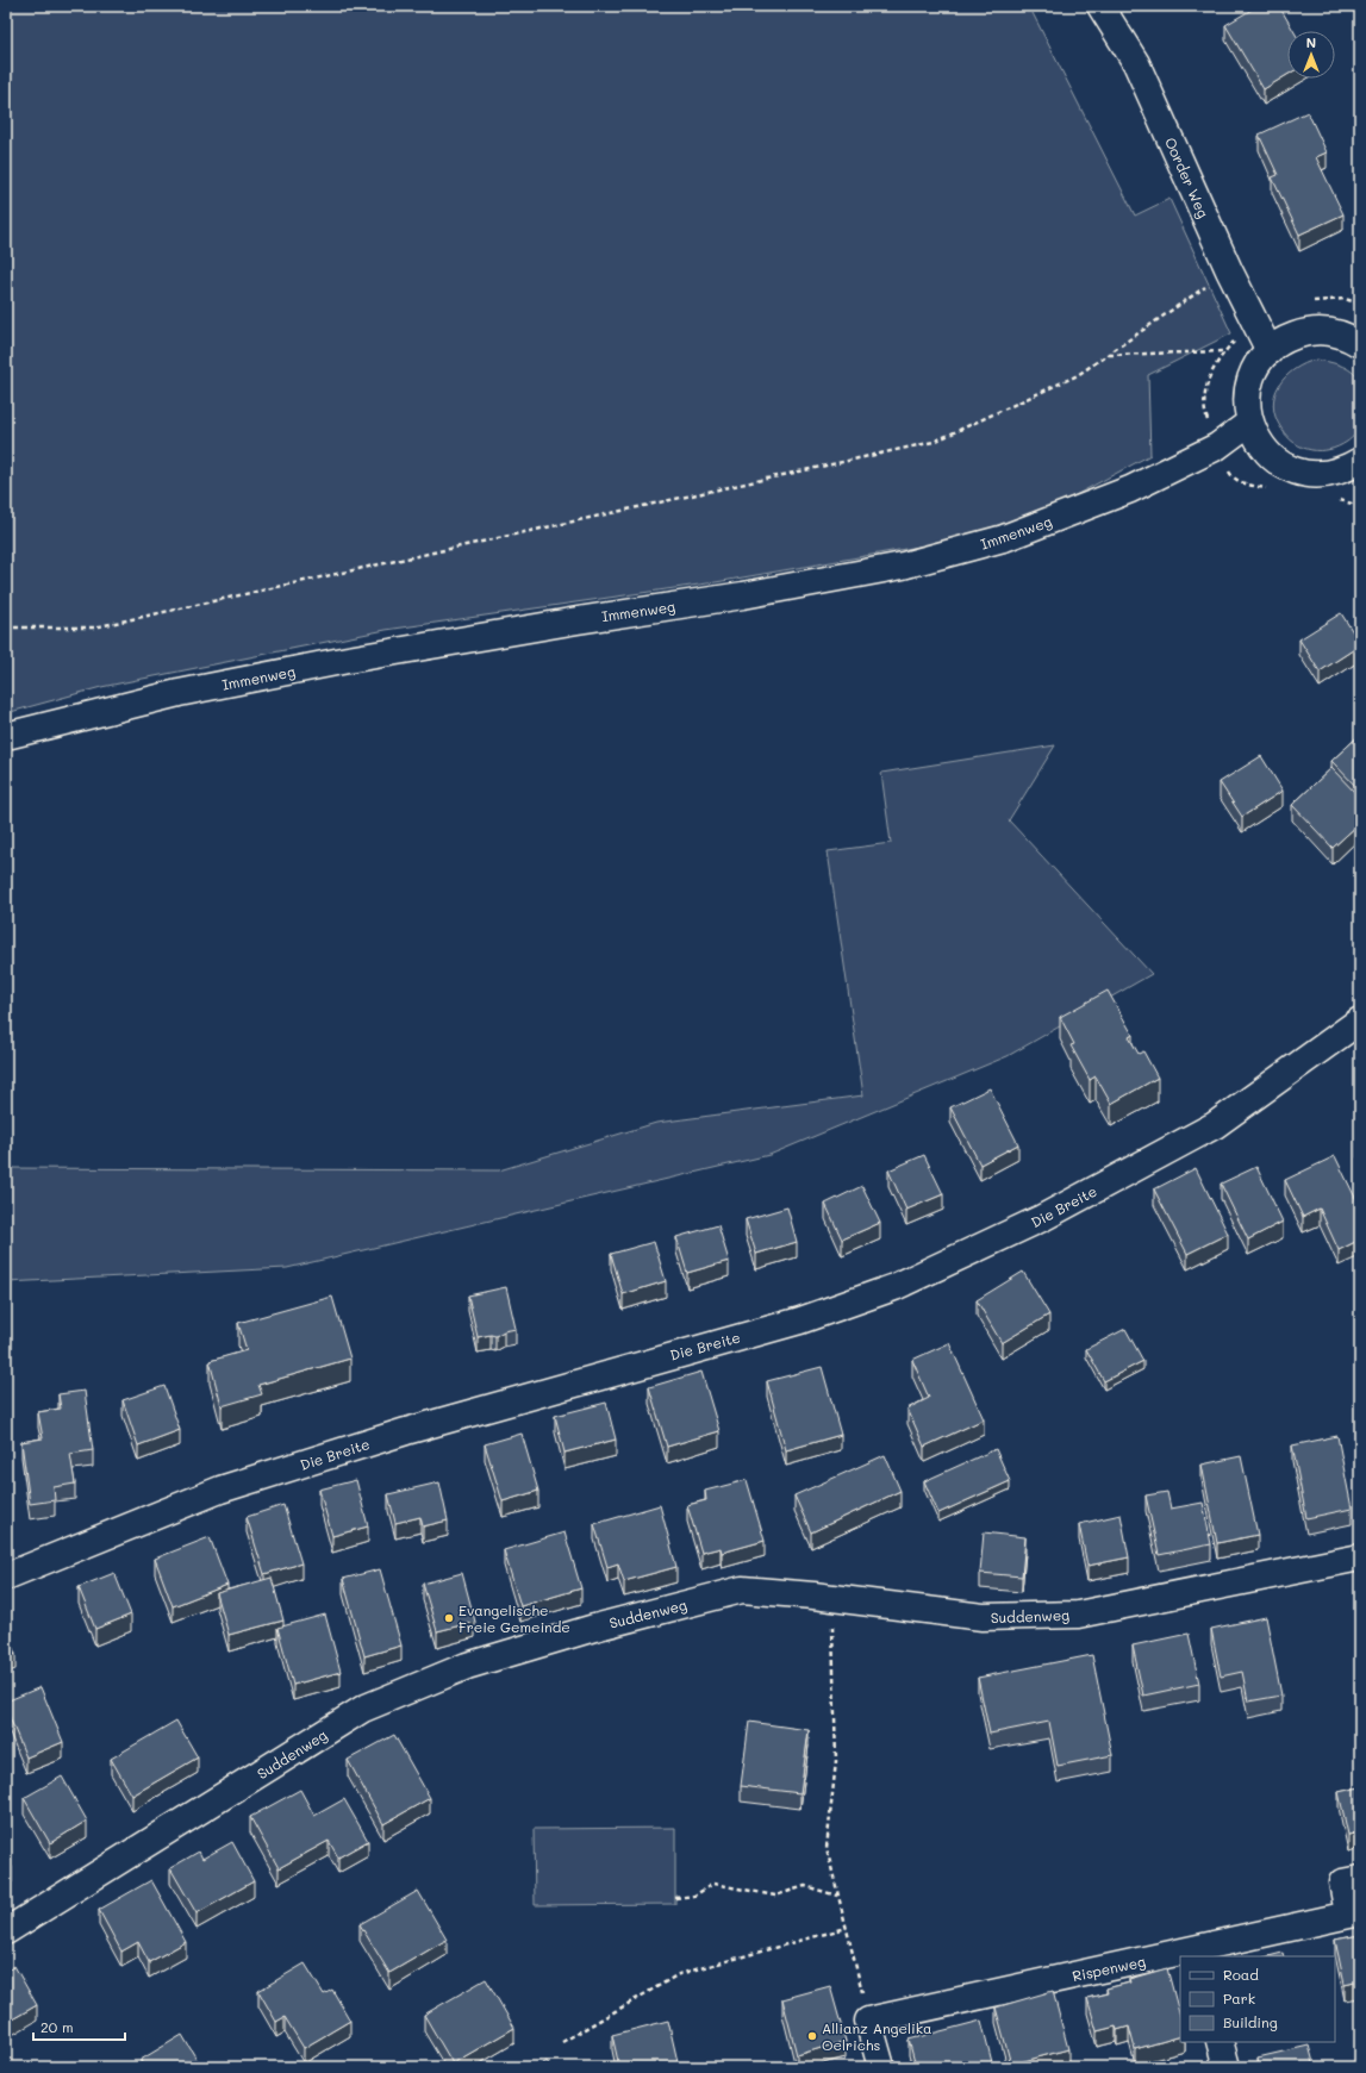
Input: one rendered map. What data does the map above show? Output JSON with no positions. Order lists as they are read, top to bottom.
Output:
{
  "streets": {
    "street": [
      "Oorder Weg",
      "Immenweg",
      "Die Breite",
      "Suddenweg",
      "Rispenweg"
    ]
  },
  "places": ["Evangelische Freie Gemeinde", "Allianz Angelika Oelrichs"],
  "legend": ["Road", "Park", "Building"],
  "scale_bar": "20 m",
  "north": "top"
}
